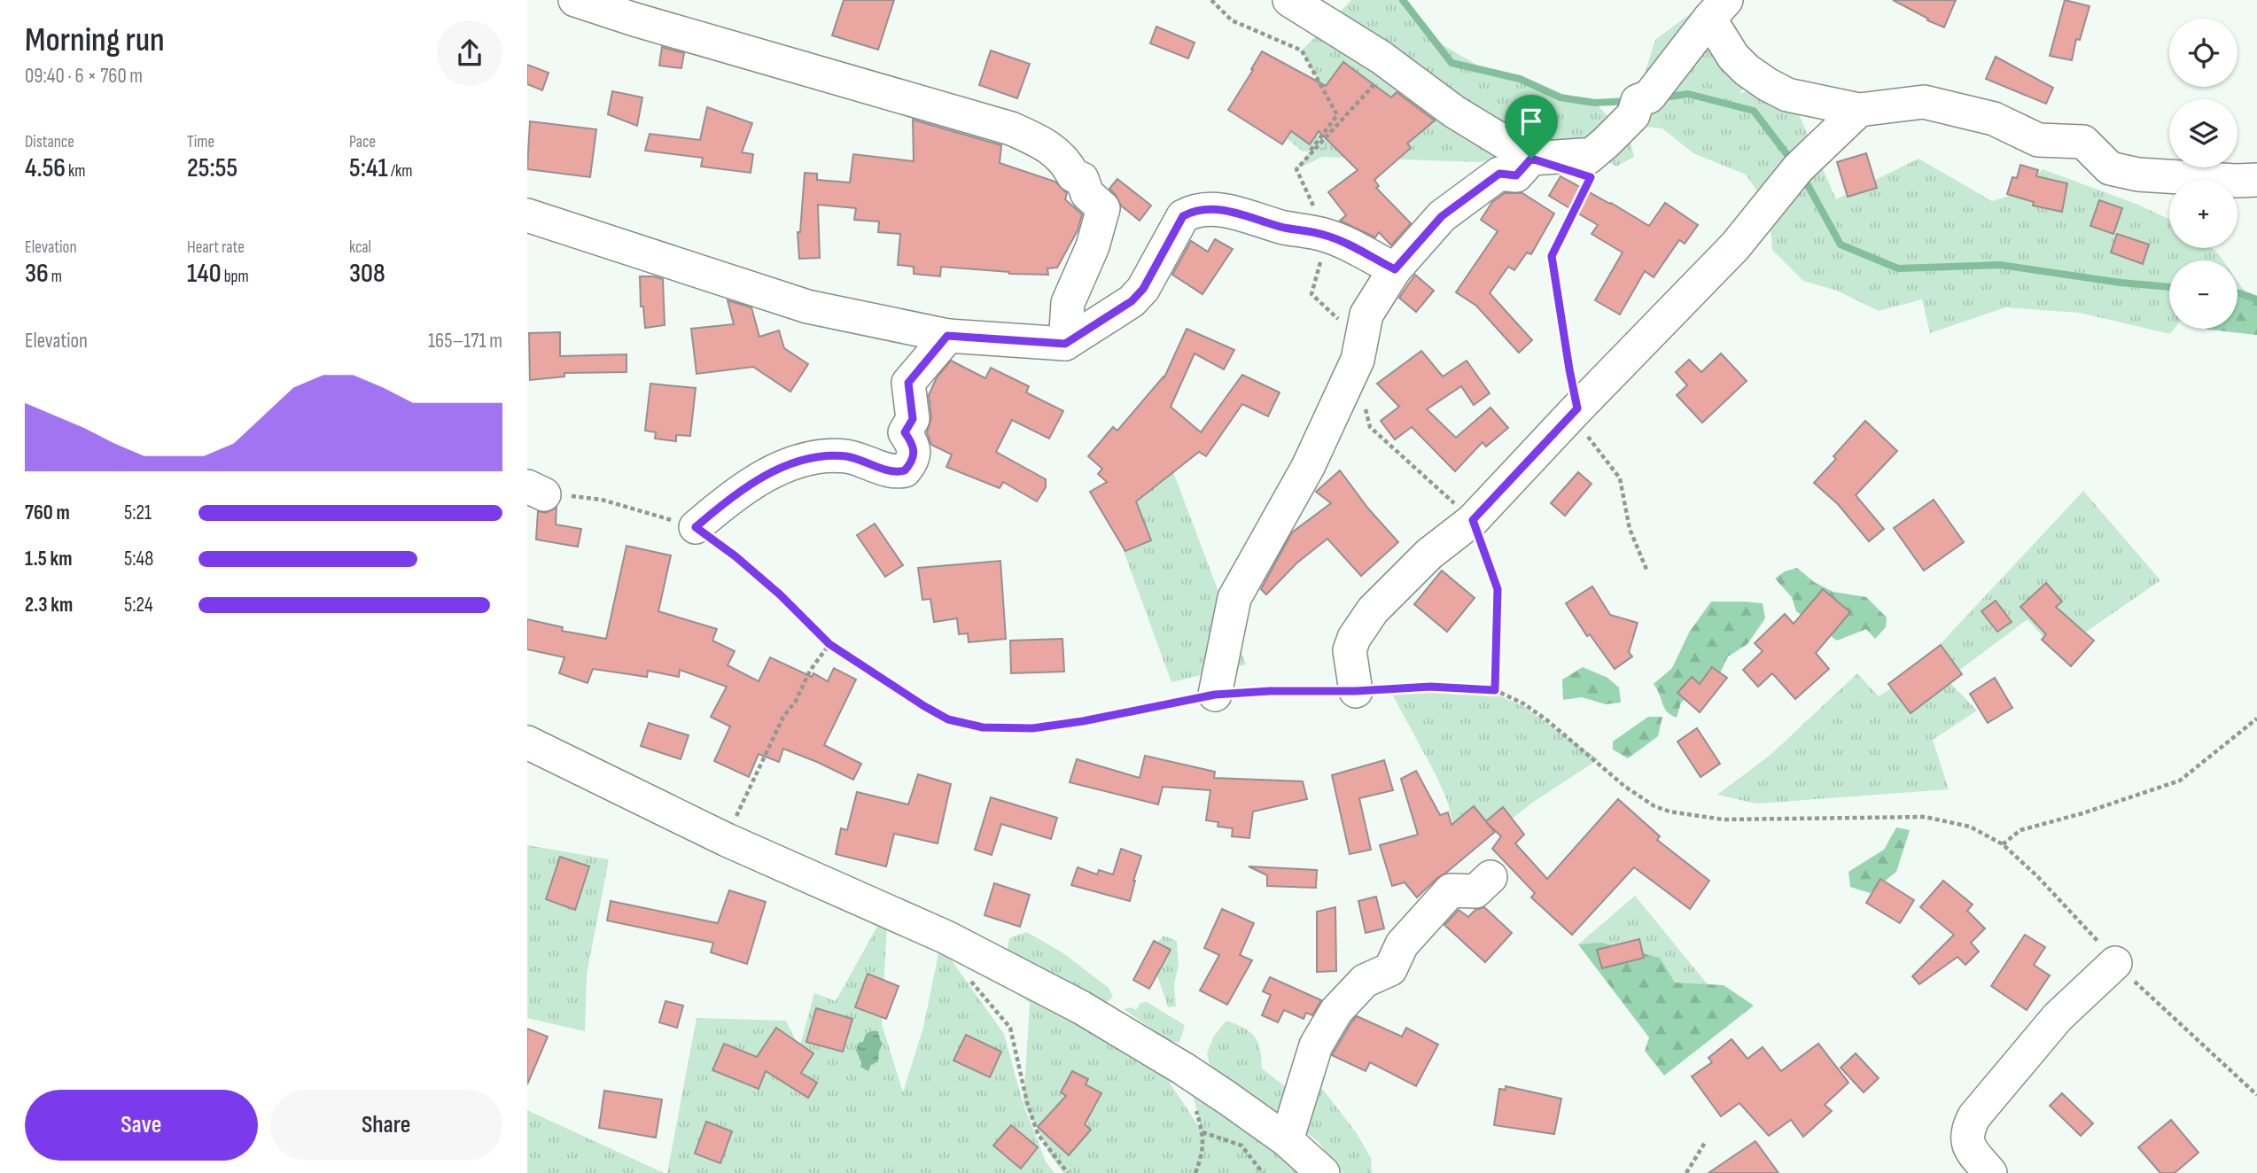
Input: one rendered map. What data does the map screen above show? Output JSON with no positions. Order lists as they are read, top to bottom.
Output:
{
  "page": {
    "heading": ["Morning run", "09:40 · 6 × 760 m"],
    "map_buttons": ["+", "−"],
    "stats": [
      ["Distance", "4.56 km"],
      ["Time", "25:55"],
      ["Pace", "5:41 /km"],
      ["Elevation", "36 m"],
      ["Heart rate", "140 bpm"],
      ["kcal", "308"]
    ],
    "chart": ["Elevation", "165–171 m"],
    "list": [
      {
        "name": "760 m",
        "note": "5:21"
      },
      {
        "name": "1.5 km",
        "note": "5:48"
      },
      {
        "name": "2.3 km",
        "note": "5:24"
      }
    ],
    "buttons": ["Save", "Share"]
  }
}
